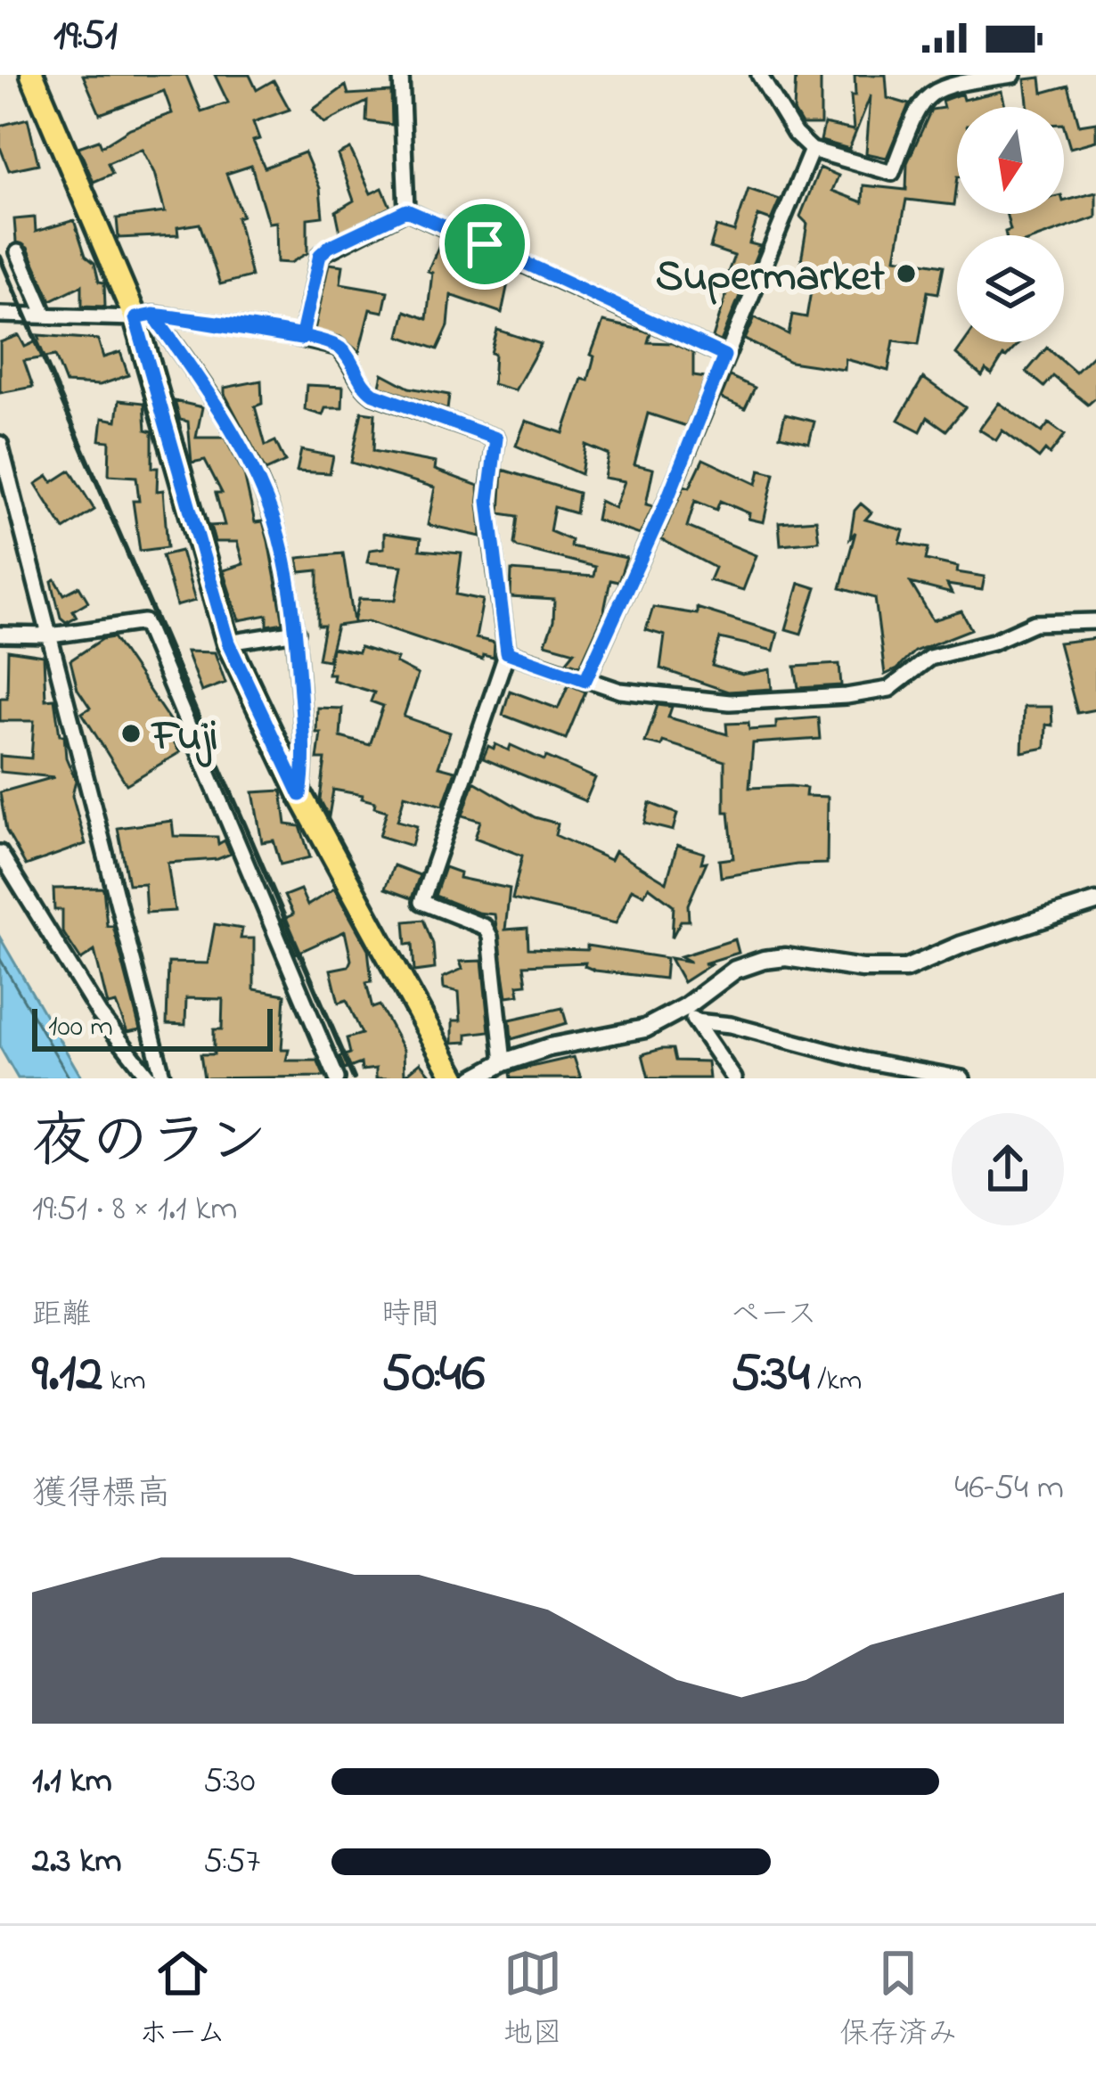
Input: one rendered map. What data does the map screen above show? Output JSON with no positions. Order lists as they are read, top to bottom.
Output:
{
  "places": ["Supermarket", "Fuji"],
  "scale_bar": "100 m",
  "north": "bottom",
  "page": {
    "status": "19:51",
    "scale": "100 m",
    "heading": ["夜のラン", "19:51 · 8 × 1.1 km"],
    "stats": [
      ["距離", "9.12 km"],
      ["時間", "50:46"],
      ["ペース", "5:34 /km"]
    ],
    "chart": ["獲得標高", "46–54 m"],
    "list": [
      {
        "name": "1.1 km",
        "note": "5:30"
      },
      {
        "name": "2.3 km",
        "note": "5:57"
      }
    ],
    "tabs": ["ホーム", "地図", "保存済み"]
  }
}
